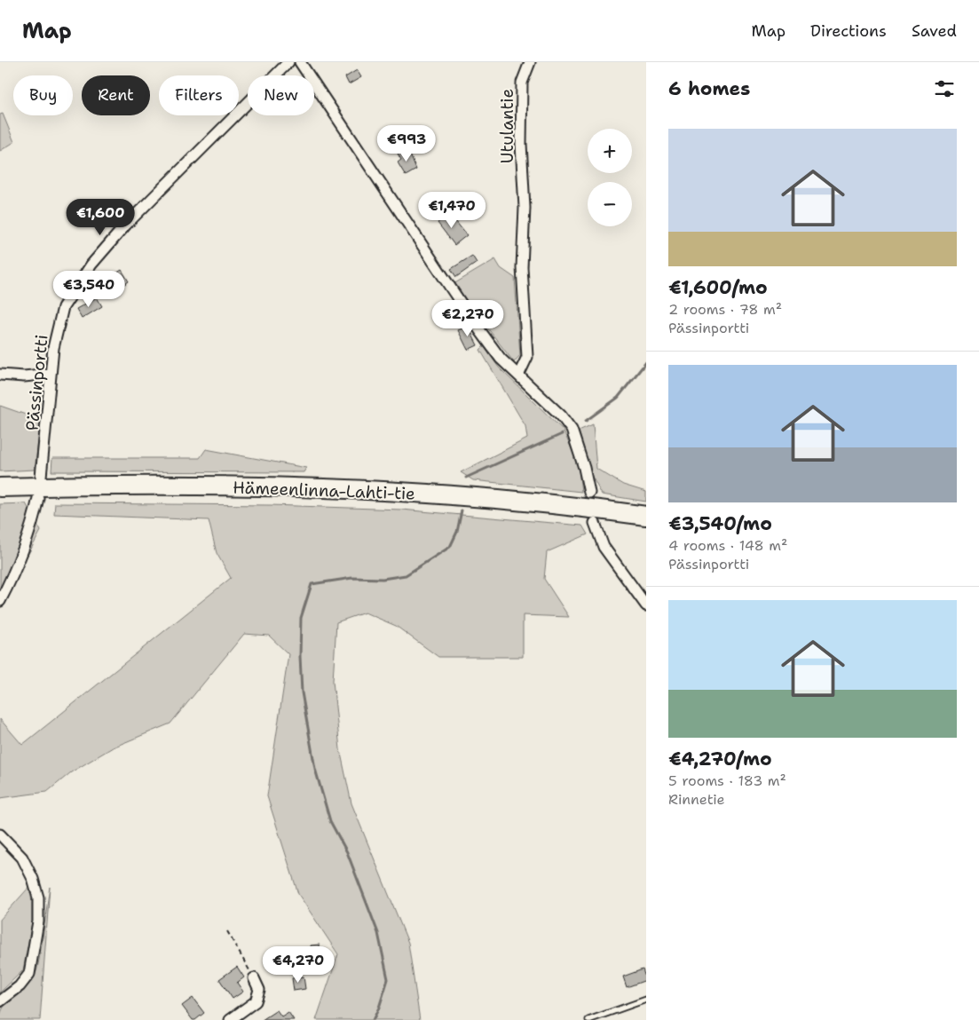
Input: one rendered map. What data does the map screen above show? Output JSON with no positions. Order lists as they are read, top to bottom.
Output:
{
  "streets": {
    "highway": ["Hämeenlinna-Lahti-tie"],
    "street": ["Utulantie", "Pässinportti"]
  },
  "page": {
    "header": "Map",
    "nav": ["Map", "Directions", "Saved"],
    "heading": "6 homes",
    "chip": [
      "Buy",
      "Rent",
      "Filters",
      "New"
    ],
    "list": [
      {
        "name": "€1,600/mo",
        "note": "2 rooms · 78 m² · Pässinportti"
      },
      {
        "name": "€3,540/mo",
        "note": "4 rooms · 148 m² · Pässinportti"
      },
      {
        "name": "€4,270/mo",
        "note": "5 rooms · 183 m² · Rinnetie"
      }
    ],
    "price": [
      "€993",
      "€1,470",
      "€1,600",
      "€3,540",
      "€2,270",
      "€4,270"
    ],
    "map_buttons": ["+", "−"]
  }
}
